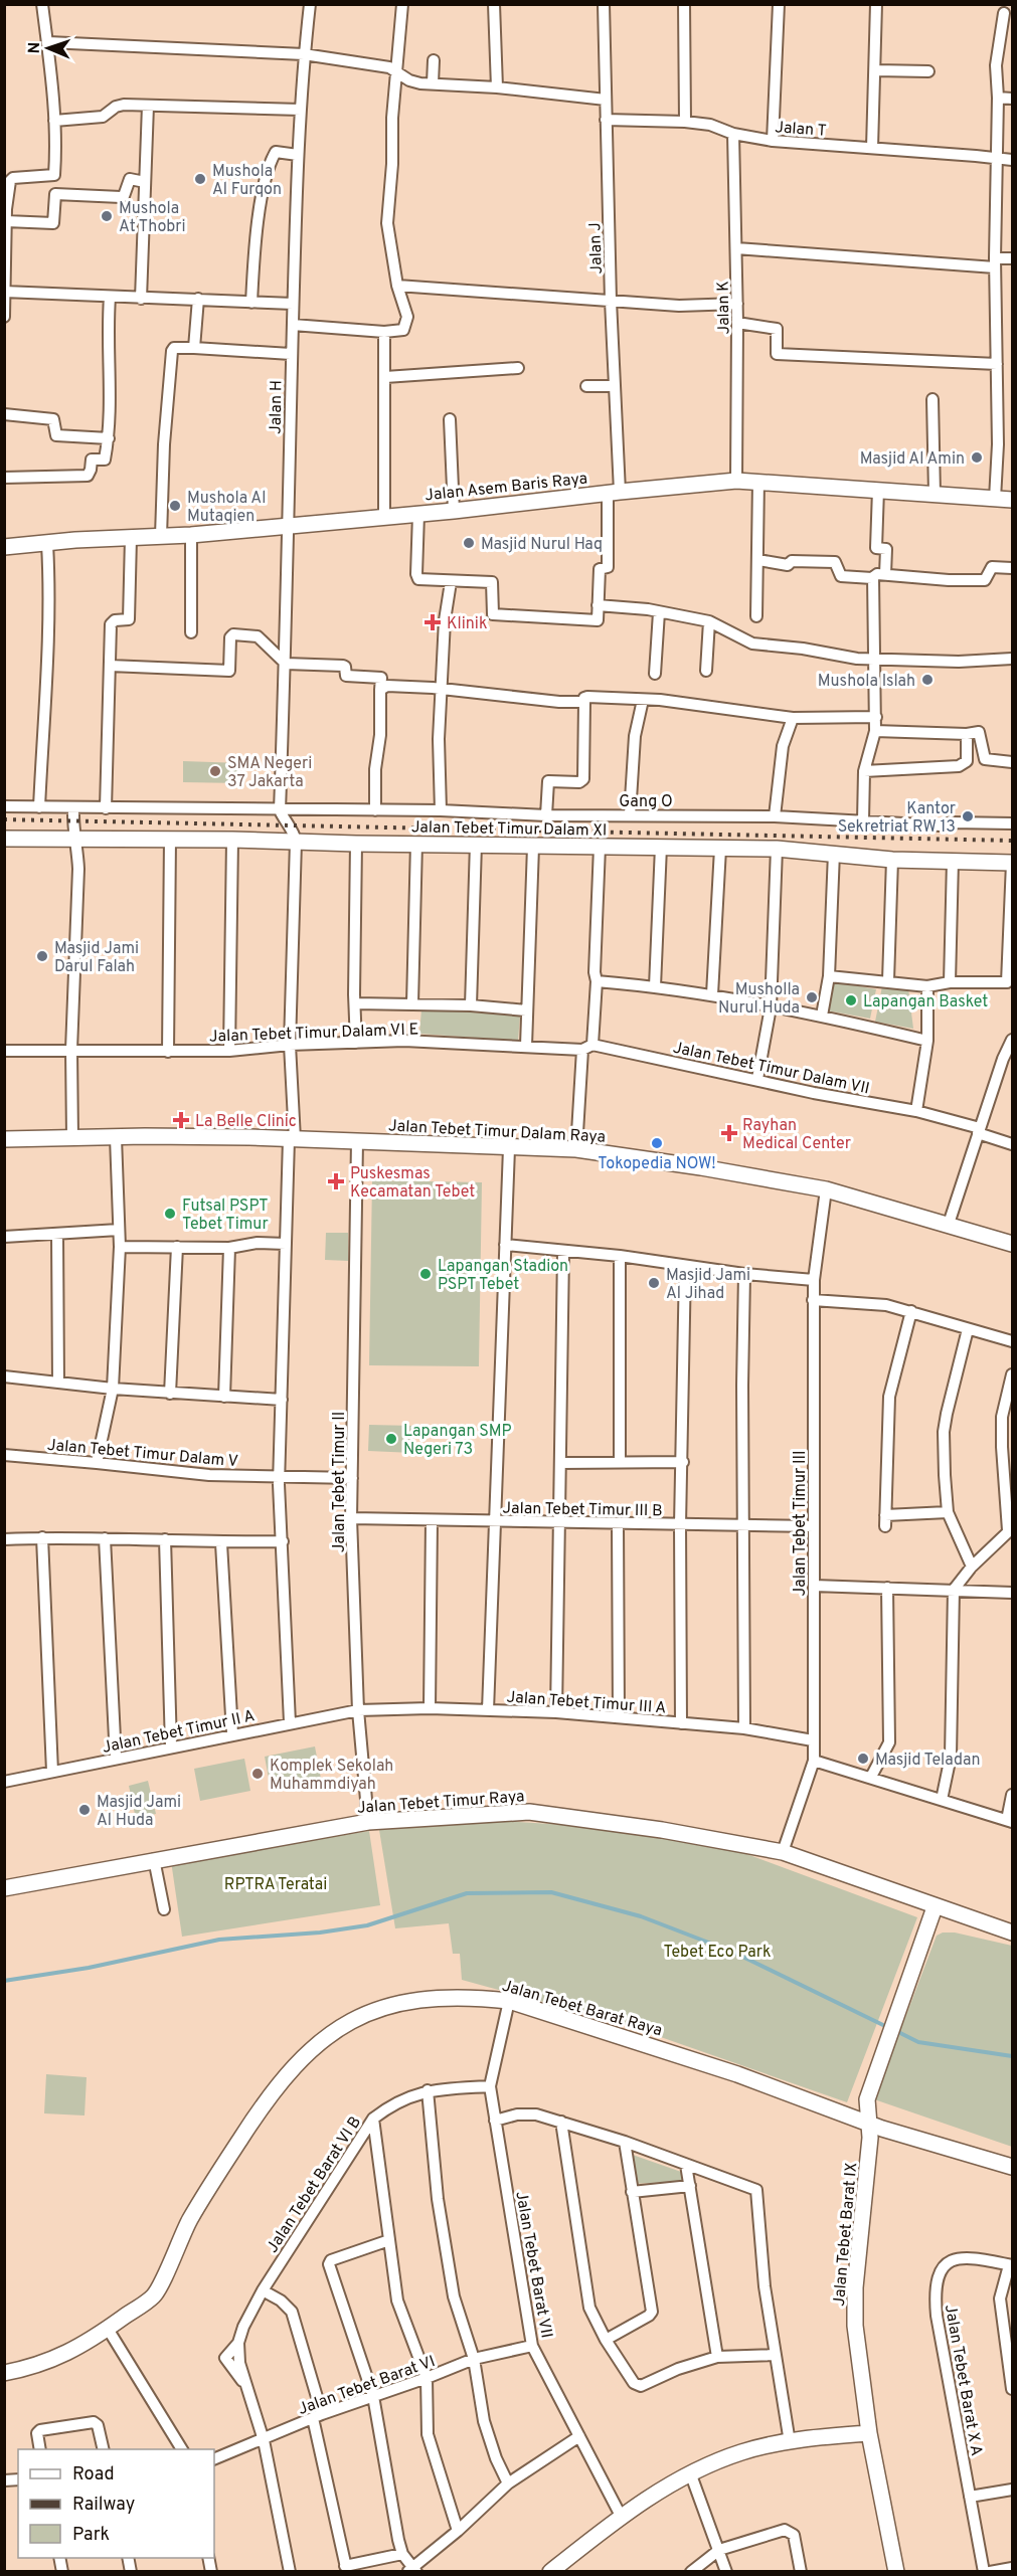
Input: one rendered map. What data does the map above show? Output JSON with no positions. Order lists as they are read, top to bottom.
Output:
{
  "streets": {
    "street": [
      "Jalan T",
      "Jalan J",
      "Jalan K",
      "Jalan H",
      "Jalan Asem Baris Raya",
      "Gang O",
      "Jalan Tebet Timur Dalam XI",
      "Jalan Tebet Timur Dalam VI E",
      "Jalan Tebet Timur Dalam VII",
      "Jalan Tebet Timur Dalam Raya",
      "Jalan Tebet Timur Dalam V",
      "Jalan Tebet Timur II",
      "Jalan Tebet Timur III B",
      "Jalan Tebet Timur III",
      "Jalan Tebet Timur III A",
      "Jalan Tebet Timur II A",
      "Jalan Tebet Timur Raya",
      "Jalan Tebet Barat Raya",
      "Jalan Tebet Barat VI B",
      "Jalan Tebet Barat IX",
      "Jalan Tebet Barat VII",
      "Jalan Tebet Barat X A",
      "Jalan Tebet Barat VI"
    ]
  },
  "crossings": [
    ["Jalan T", "Jalan J"],
    ["Jalan T", "Jalan K"],
    ["Jalan J", "Jalan Asem Baris Raya"],
    ["Jalan K", "Jalan Asem Baris Raya"],
    ["Jalan H", "Jalan Asem Baris Raya"],
    ["Jalan H", "Gang O"],
    ["Jalan Tebet Timur Dalam VI E", "Jalan Tebet Timur Dalam VII"],
    ["Jalan Tebet Timur Dalam Raya", "Jalan Tebet Timur II"],
    ["Jalan Tebet Timur Dalam Raya", "Jalan Tebet Timur III"],
    ["Jalan Tebet Timur Dalam V", "Jalan Tebet Timur II"],
    ["Jalan Tebet Timur II", "Jalan Tebet Timur III B"],
    ["Jalan Tebet Timur II", "Jalan Tebet Timur III A"],
    ["Jalan Tebet Timur II", "Jalan Tebet Timur II A"],
    ["Jalan Tebet Timur II", "Jalan Tebet Timur Raya"],
    ["Jalan Tebet Timur III B", "Jalan Tebet Timur III"],
    ["Jalan Tebet Timur III", "Jalan Tebet Timur III A"],
    ["Jalan Tebet Timur III", "Jalan Tebet Timur Raya"],
    ["Jalan Tebet Timur III A", "Jalan Tebet Timur II A"],
    ["Jalan Tebet Timur Raya", "Jalan Tebet Barat IX"],
    ["Jalan Tebet Barat Raya", "Jalan Tebet Barat IX"],
    ["Jalan Tebet Barat Raya", "Jalan Tebet Barat VII"],
    ["Jalan Tebet Barat VI B", "Jalan Tebet Barat VII"],
    ["Jalan Tebet Barat VI B", "Jalan Tebet Barat VI"],
    ["Jalan Tebet Barat VII", "Jalan Tebet Barat VI"]
  ],
  "parks": ["RPTRA Teratai", "Tebet Eco Park"],
  "places": {
    "other": [
      "Mushola Al Furqon",
      "Mushola At Thobri",
      "Masjid Al Amin",
      "Mushola Al Mutaqien",
      "Masjid Nurul Haq",
      "Mushola Islah",
      "SMA Negeri 37 Jakarta",
      "Kantor Sekretriat RW 13",
      "Masjid Jami Darul Falah",
      "Musholla Nurul Huda",
      "Lapangan Basket",
      "Tokopedia NOW!",
      "Futsal PSPT Tebet Timur",
      "Lapangan Stadion PSPT Tebet",
      "Masjid Jami Al Jihad",
      "Lapangan SMP Negeri 73",
      "Masjid Teladan",
      "Komplek Sekolah Muhammdiyah",
      "Masjid Jami Al Huda"
    ],
    "health": [
      "Klinik",
      "La Belle Clinic",
      "Rayhan Medical Center",
      "Puskesmas Kecamatan Tebet"
    ]
  },
  "legend": ["Road", "Railway", "Park"],
  "north": "left"
}
